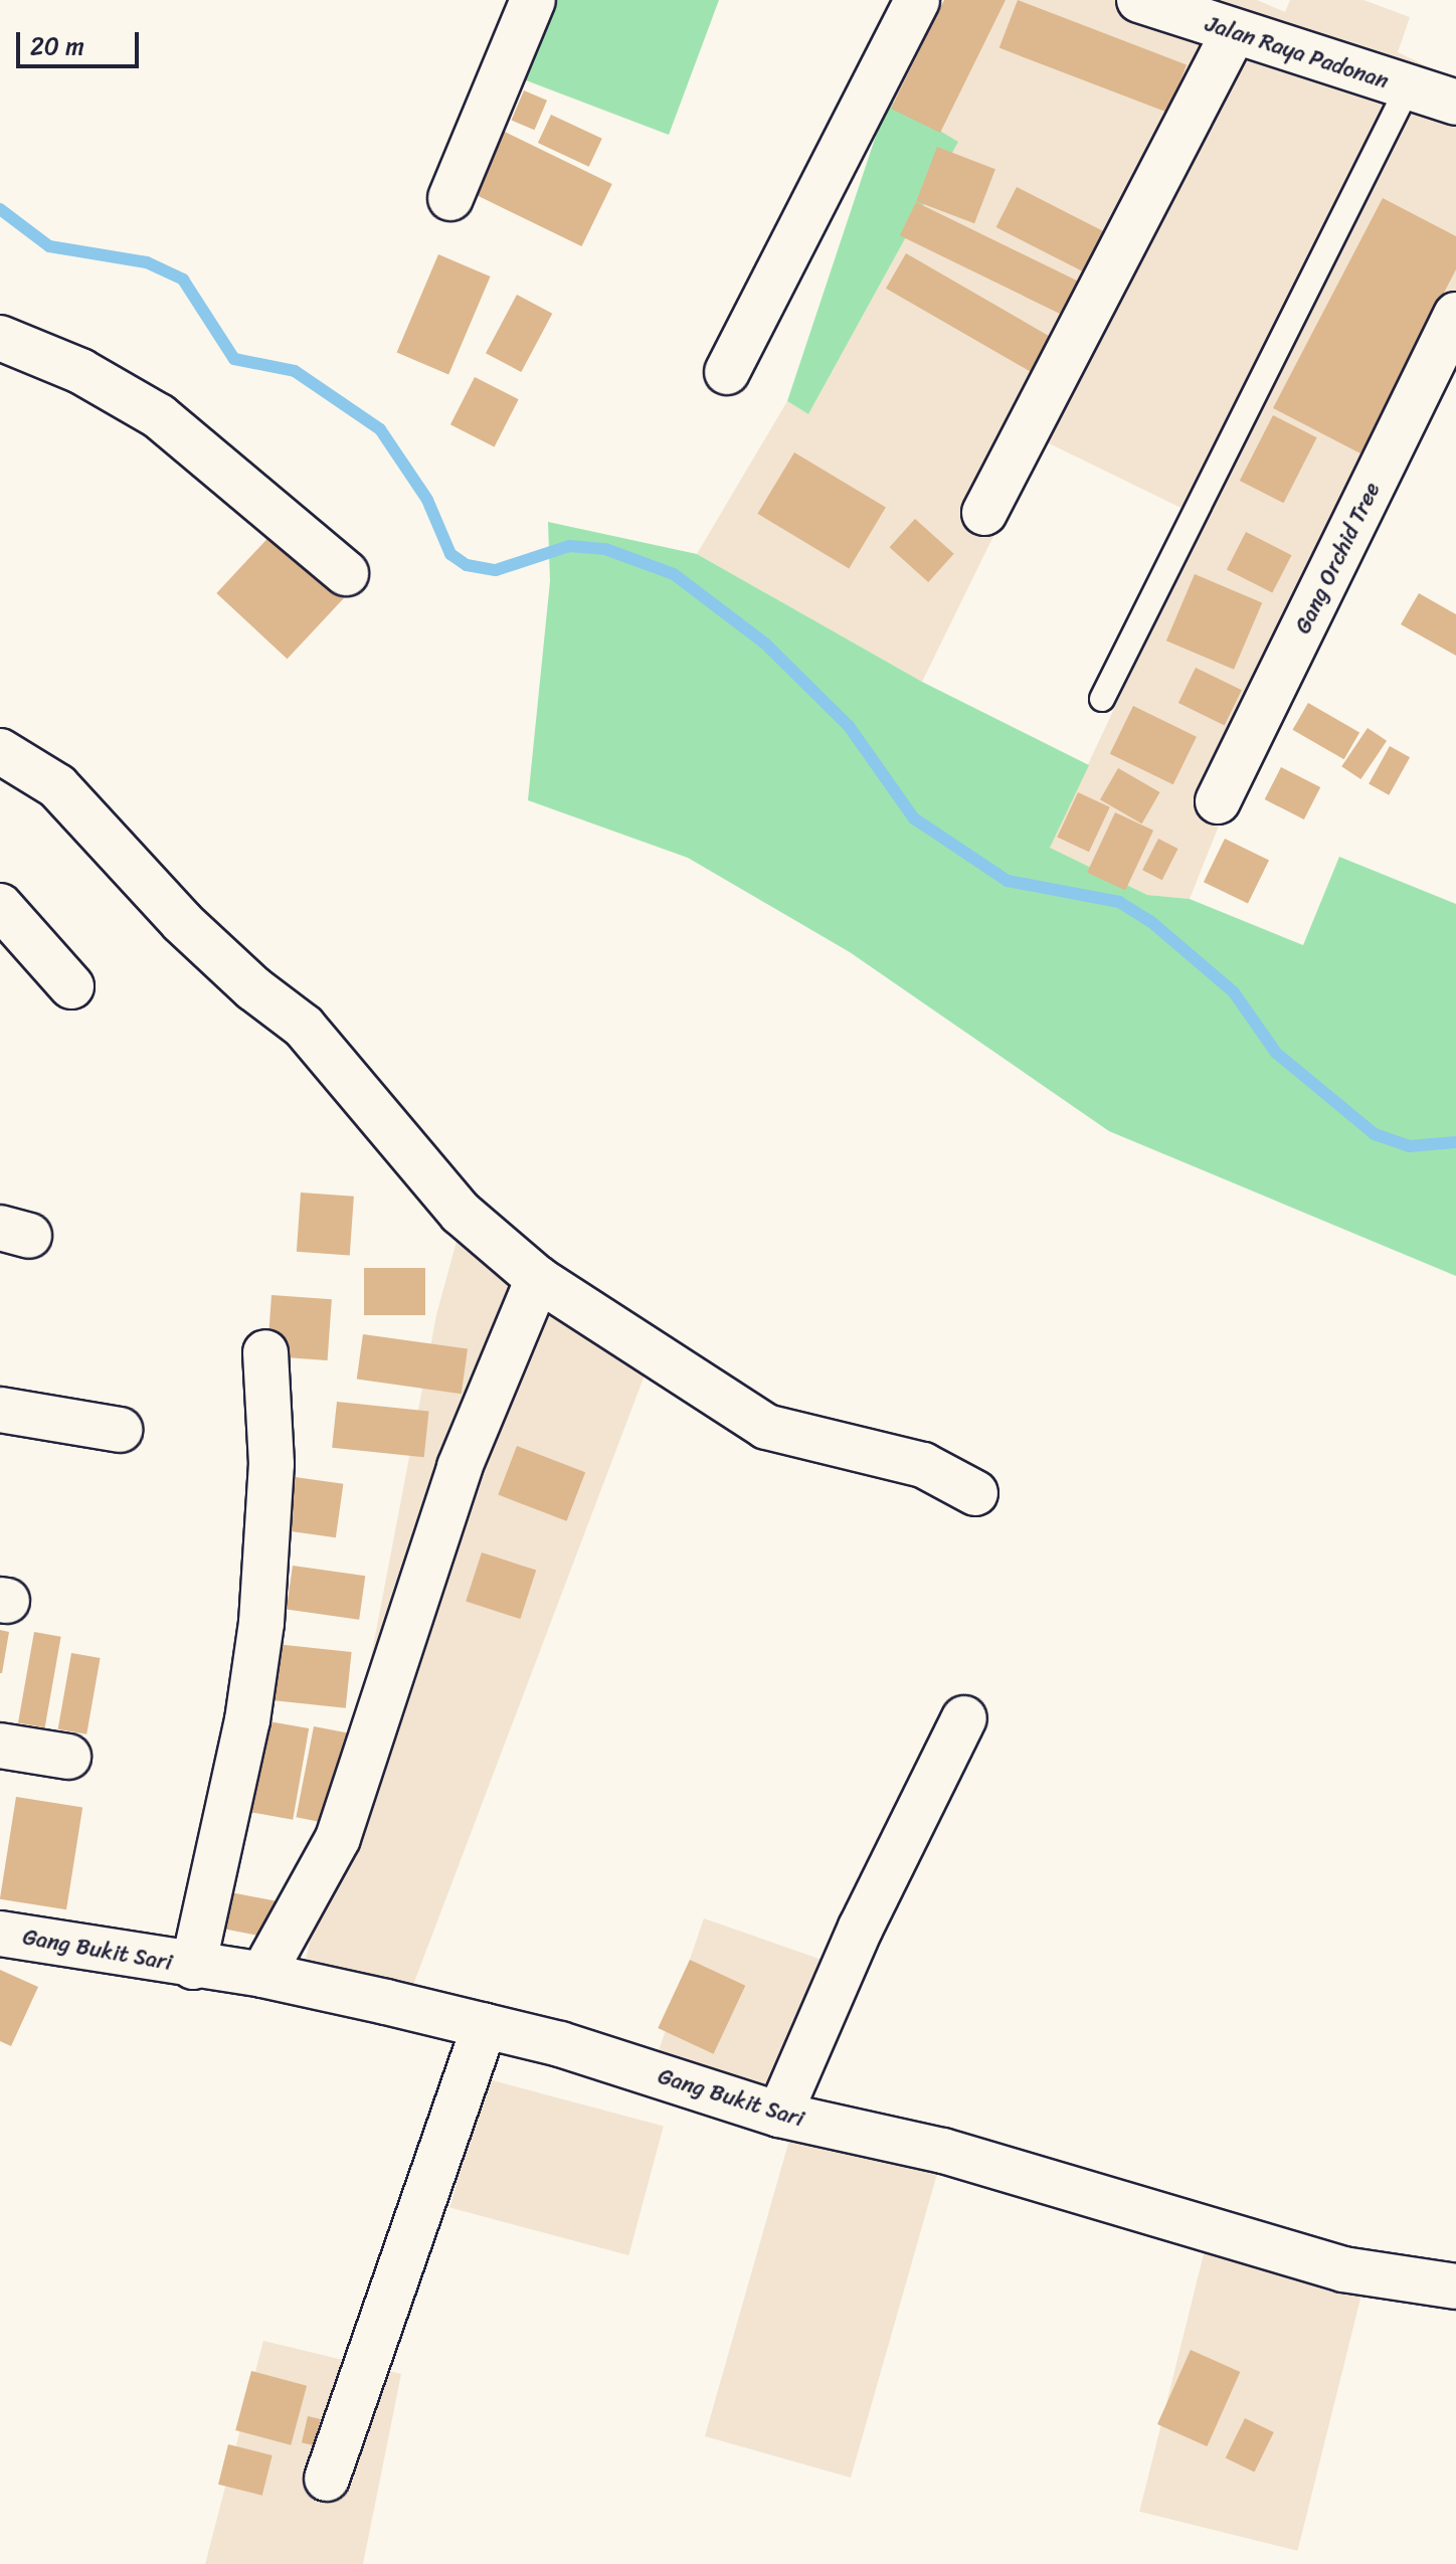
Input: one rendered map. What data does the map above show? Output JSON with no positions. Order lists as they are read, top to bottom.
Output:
{
  "streets": {
    "street": ["Jalan Raya Padonan", "Gang Orchid Tree", "Gang Bukit Sari"]
  },
  "scale_bar": "20 m"
}
